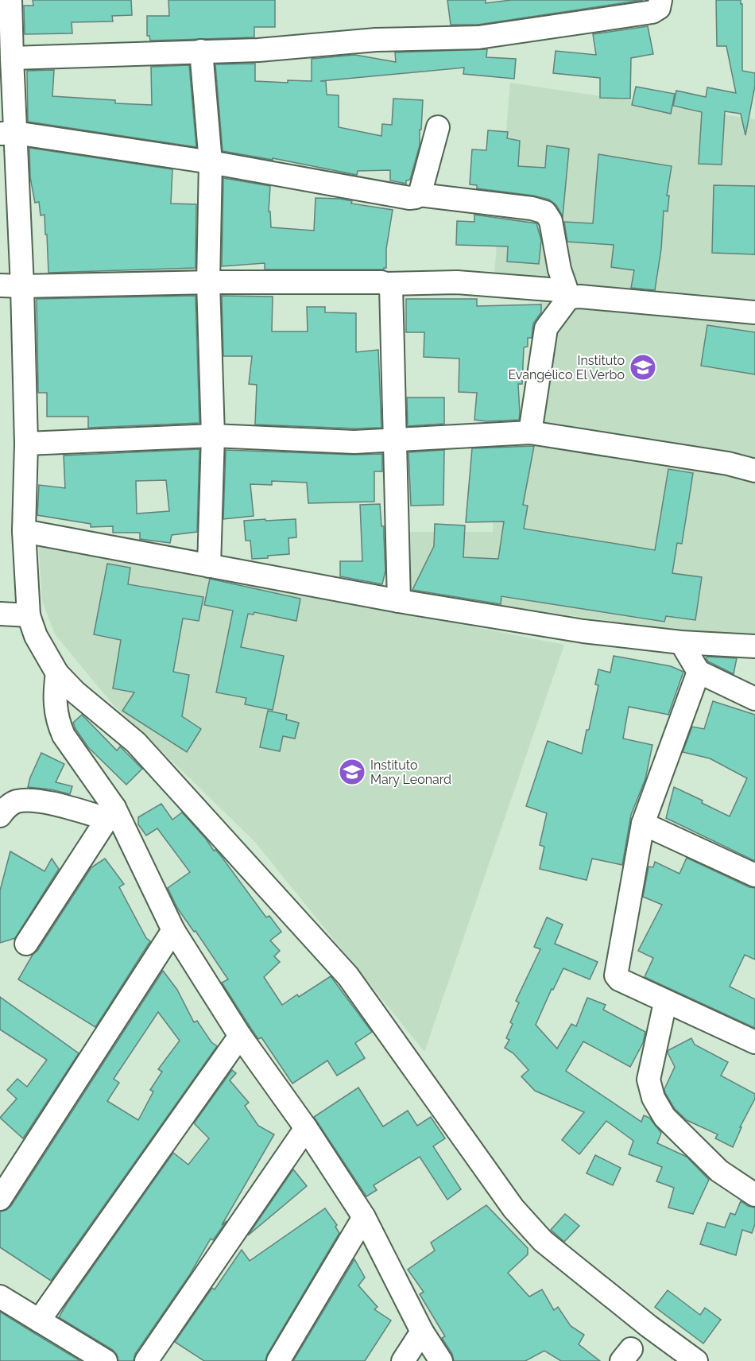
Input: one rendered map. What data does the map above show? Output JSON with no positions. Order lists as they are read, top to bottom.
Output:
{
  "places": {
    "school or university": ["Instituto Evangélico El Verbo", "Instituto Mary Leonard"]
  }
}
